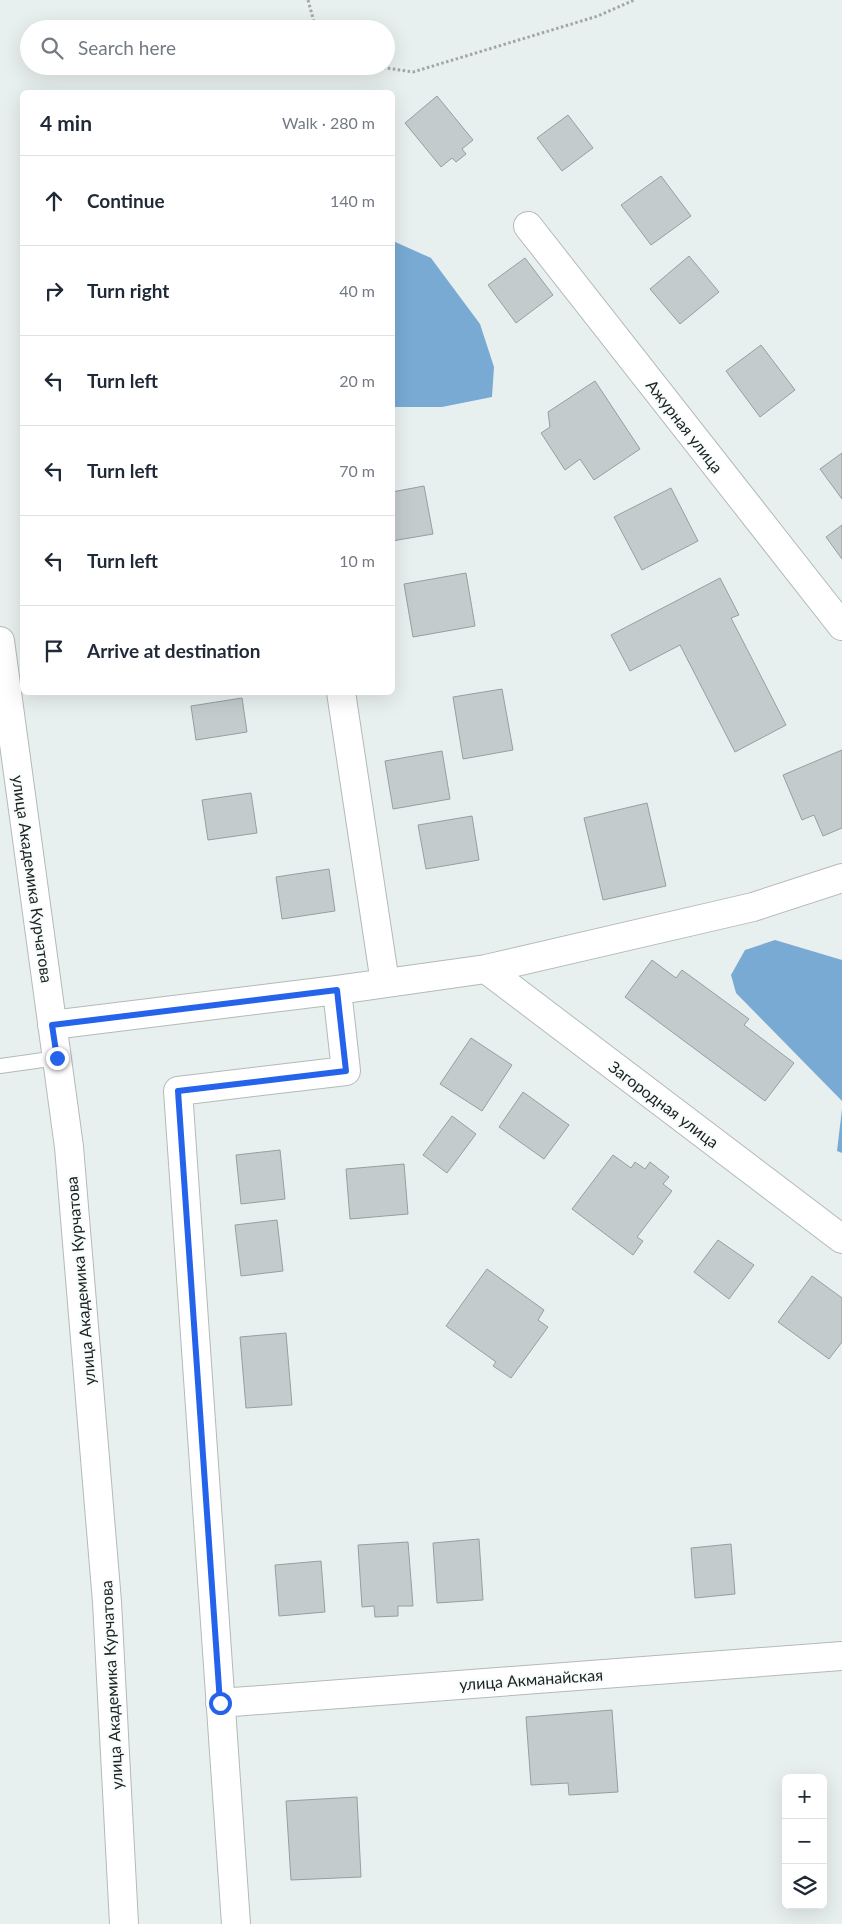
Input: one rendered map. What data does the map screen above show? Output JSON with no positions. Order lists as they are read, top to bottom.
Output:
{
  "streets": {
    "street": [
      "Ажурная улица",
      "улица Академика Курчатова",
      "Загородная улица",
      "улица Акманайская"
    ]
  },
  "page": {
    "search": "Search here",
    "heading": ["4 min", "Walk · 280 m"],
    "list": [
      ["Continue", "140 m"],
      ["Turn right", "40 m"],
      ["Turn left", "20 m"],
      ["Turn left", "70 m"],
      ["Turn left", "10 m"],
      "Arrive at destination"
    ],
    "map_buttons": ["+", "−"]
  }
}
